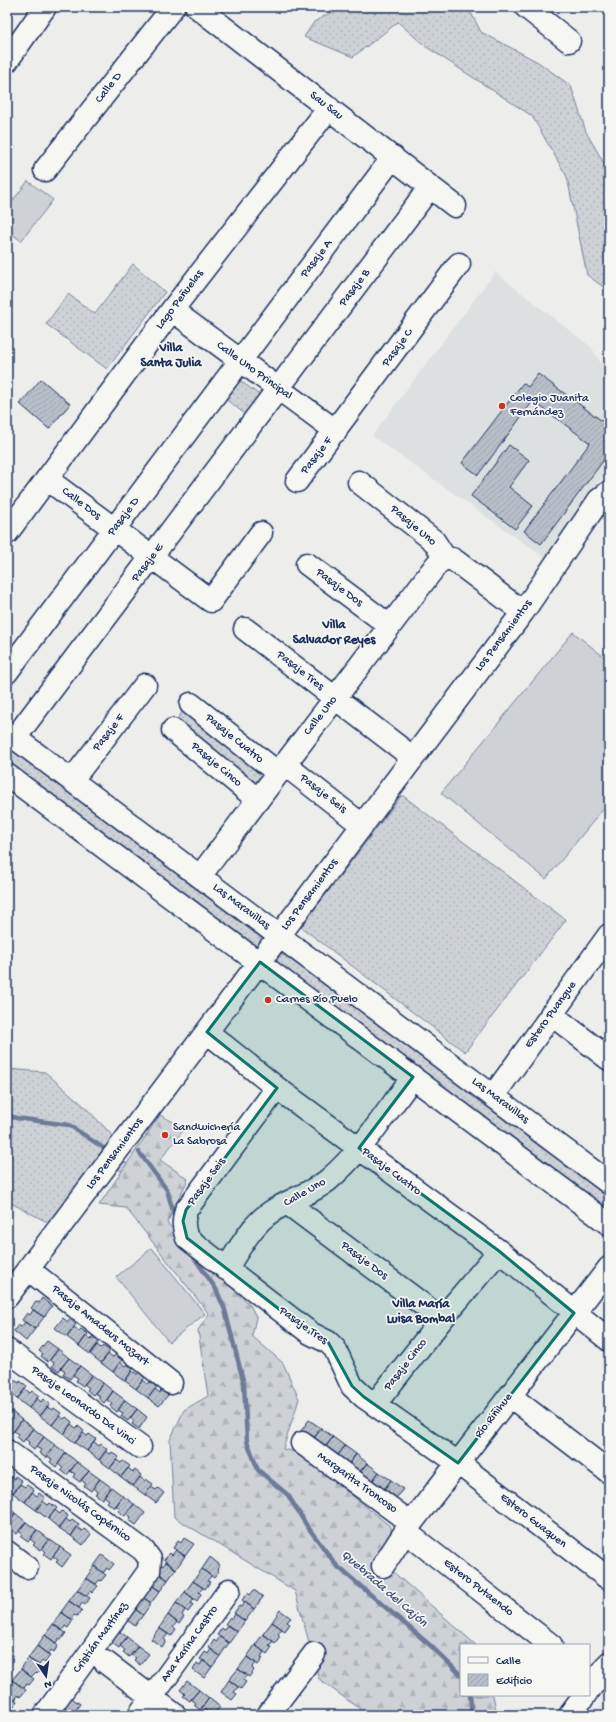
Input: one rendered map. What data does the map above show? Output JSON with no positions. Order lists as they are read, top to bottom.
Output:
{
  "streets": {
    "street": [
      "Calle D",
      "Sau Sau",
      "Pasaje A",
      "Pasaje B",
      "Lago Peñuelas",
      "Pasaje C",
      "Calle Uno Principal",
      "Pasaje F",
      "Calle Dos",
      "Pasaje D",
      "Pasaje Uno",
      "Pasaje E",
      "Pasaje Dos",
      "Los Pensamientos",
      "Pasaje Tres",
      "Calle Uno",
      "Pasaje Cuatro",
      "Pasaje Cinco",
      "Pasaje Seis",
      "Las Maravillas",
      "Estero Puangue",
      "Pasaje Amadeus Mozart",
      "Pasaje Leonardo Da Vinci",
      "Río Riñihue",
      "Margarita Troncoso",
      "Pasaje Nicolás Copérnico",
      "Estero Guaquen",
      "Estero Putaendo",
      "Cristián Martínez",
      "Ana Karina Castro"
    ]
  },
  "crossings": [
    ["Sau Sau", "Pasaje A"],
    ["Sau Sau", "Pasaje B"],
    ["Sau Sau", "Lago Peñuelas"],
    ["Pasaje A", "Calle Uno Principal"],
    ["Pasaje A", "Pasaje D"],
    ["Pasaje B", "Calle Uno Principal"],
    ["Pasaje B", "Pasaje E"],
    ["Lago Peñuelas", "Calle Uno Principal"],
    ["Lago Peñuelas", "Calle Dos"],
    ["Pasaje C", "Calle Uno Principal"],
    ["Pasaje C", "Pasaje F"],
    ["Calle Uno Principal", "Pasaje F"],
    ["Calle Uno Principal", "Pasaje D"],
    ["Calle Uno Principal", "Pasaje E"],
    ["Pasaje F", "Las Maravillas"],
    ["Calle Dos", "Pasaje D"],
    ["Calle Dos", "Pasaje E"],
    ["Pasaje Uno", "Los Pensamientos"],
    ["Pasaje Uno", "Calle Uno"],
    ["Pasaje E", "Las Maravillas"],
    ["Pasaje Dos", "Calle Uno"],
    ["Pasaje Dos", "Pasaje Cinco"],
    ["Los Pensamientos", "Pasaje Tres"],
    ["Los Pensamientos", "Pasaje Cuatro"],
    ["Los Pensamientos", "Pasaje Seis"],
    ["Los Pensamientos", "Las Maravillas"],
    ["Los Pensamientos", "Pasaje Amadeus Mozart"],
    ["Pasaje Tres", "Calle Uno"],
    ["Pasaje Tres", "Pasaje Cinco"],
    ["Pasaje Tres", "Pasaje Seis"],
    ["Pasaje Tres", "Río Riñihue"],
    ["Pasaje Tres", "Estero Guaquen"],
    ["Calle Uno", "Pasaje Cuatro"],
    ["Calle Uno", "Pasaje Cinco"],
    ["Calle Uno", "Pasaje Seis"],
    ["Calle Uno", "Las Maravillas"],
    ["Pasaje Cuatro", "Pasaje Cinco"],
    ["Pasaje Cuatro", "Pasaje Seis"],
    ["Pasaje Cuatro", "Río Riñihue"],
    ["Las Maravillas", "Estero Puangue"],
    ["Río Riñihue", "Margarita Troncoso"],
    ["Río Riñihue", "Estero Guaquen"],
    ["Río Riñihue", "Estero Putaendo"],
    ["Margarita Troncoso", "Estero Putaendo"],
    ["Pasaje Nicolás Copérnico", "Cristián Martínez"]
  ],
  "districts": ["Villa Santa Julia", "Villa Salvador Reyes", "Villa María Luisa Bombal"],
  "water": ["Quebrada del Cajón"],
  "places": ["Colegio Juanita Fernández", "Carnes Río Puelo", "Sandwichería La Sabrosa"],
  "legend": ["Calle", "Edificio"],
  "north": "bottom"
}
